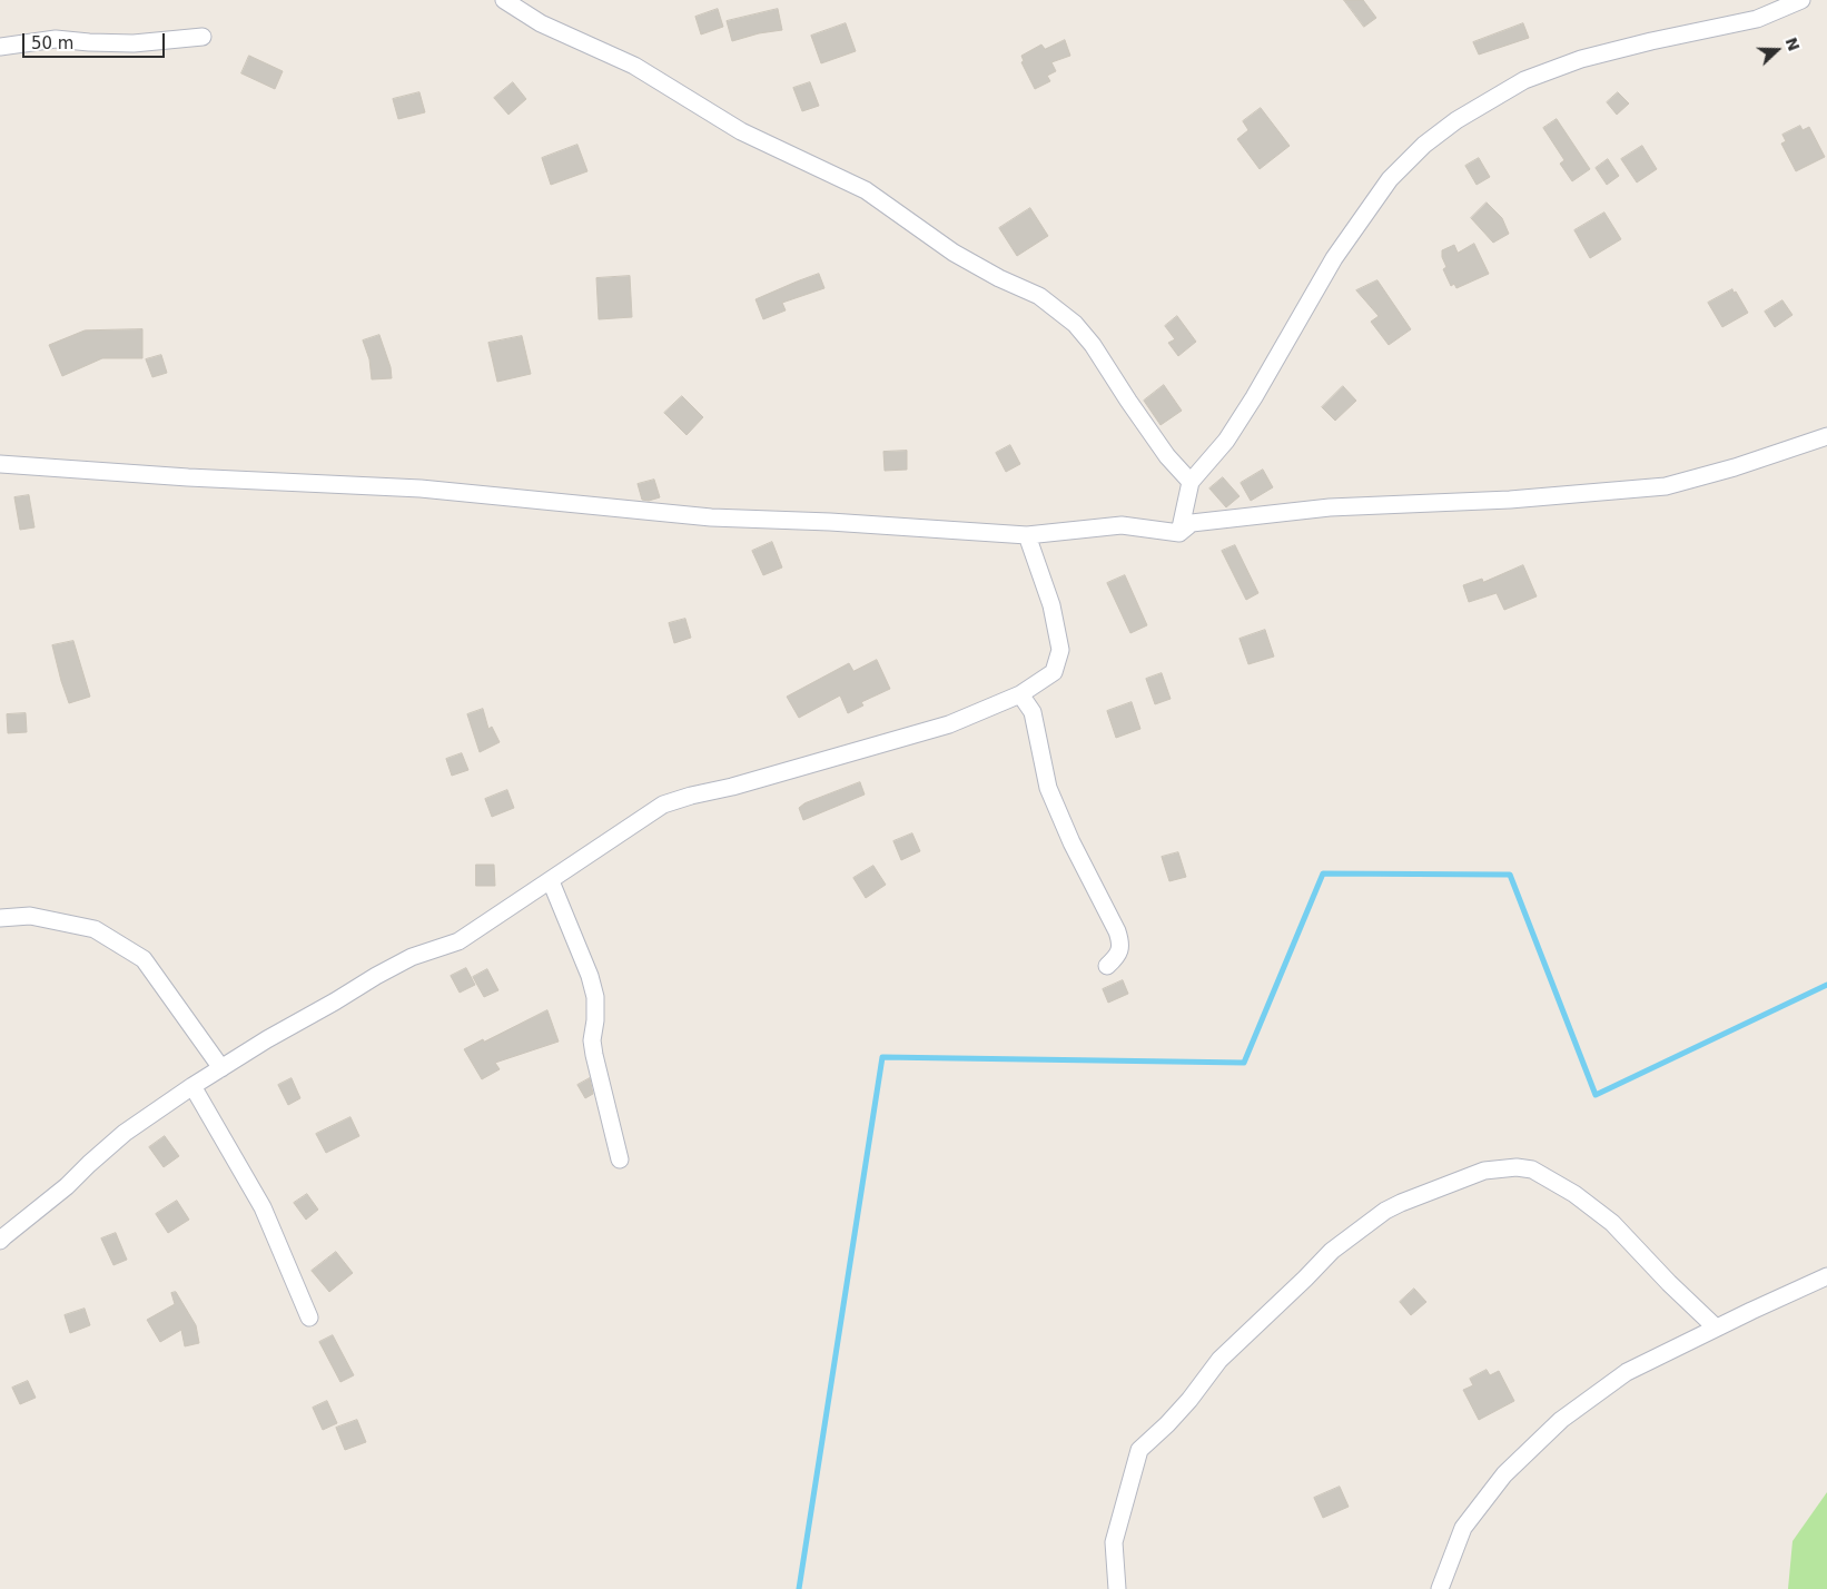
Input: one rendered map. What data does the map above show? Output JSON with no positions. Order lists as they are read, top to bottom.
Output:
{
  "scale_bar": "50 m",
  "north": "right"
}
